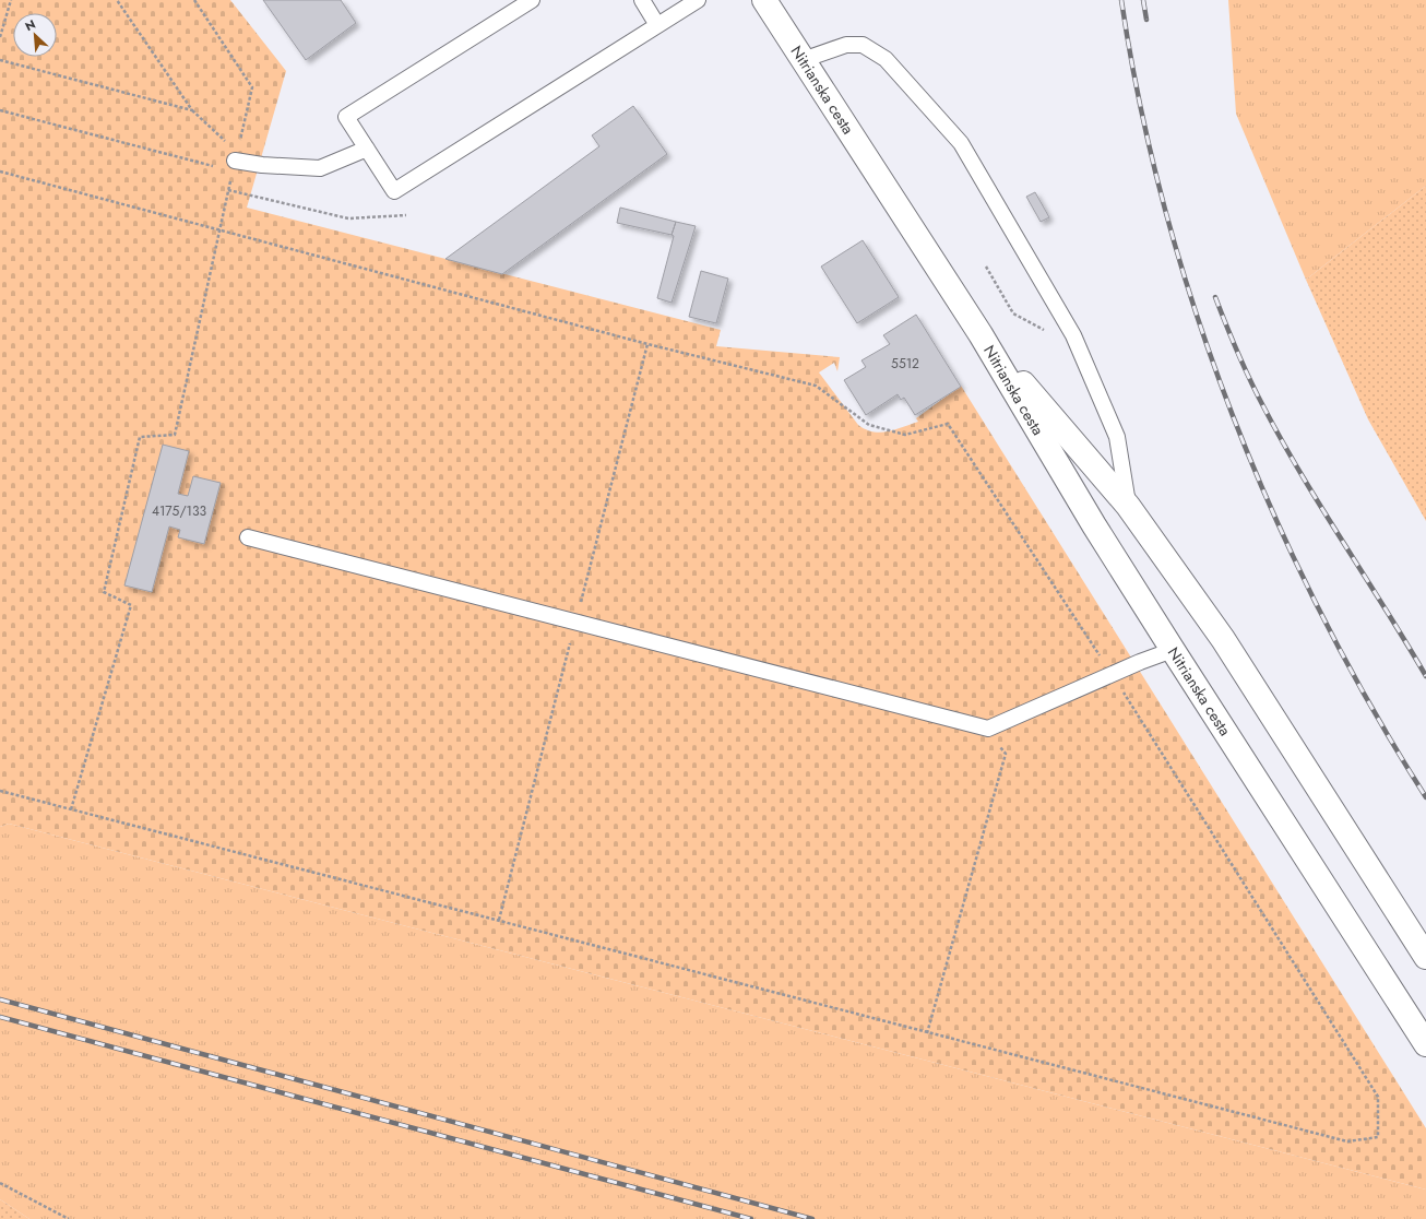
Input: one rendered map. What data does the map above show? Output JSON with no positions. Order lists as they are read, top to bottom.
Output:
{
  "streets": {
    "main road": ["Nitrianska cesta"]
  },
  "house_numbers": ["5512", "4175/133"],
  "north": "top left"
}
